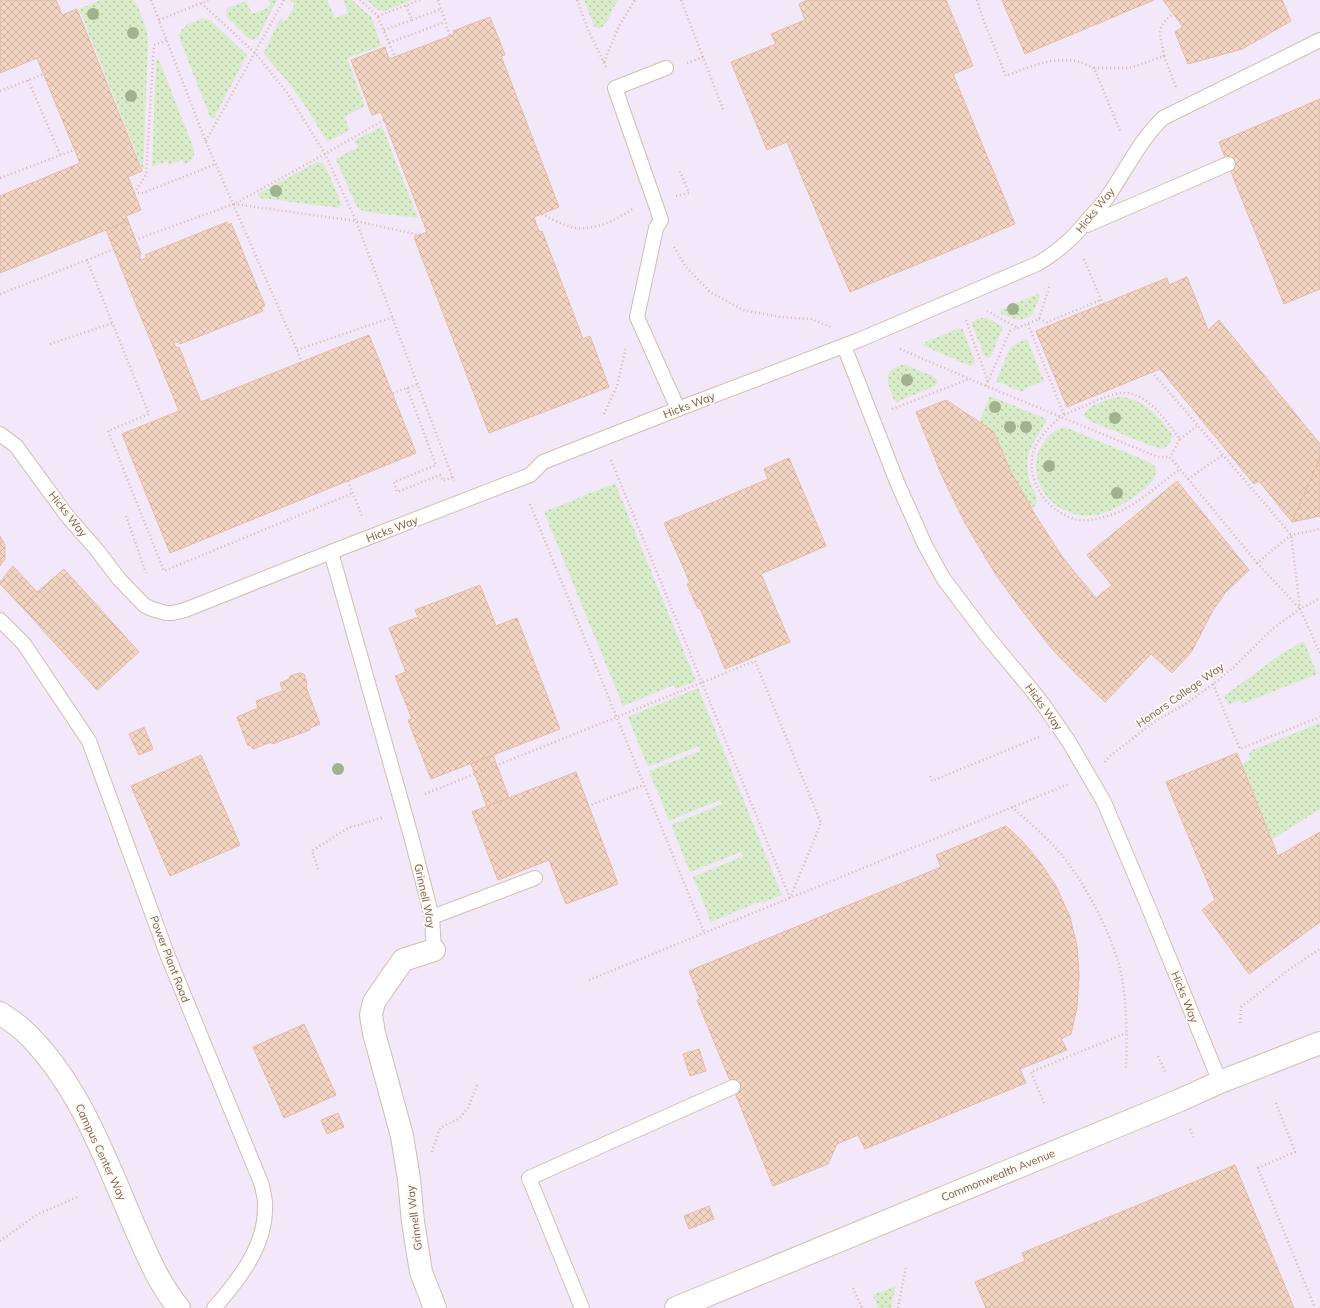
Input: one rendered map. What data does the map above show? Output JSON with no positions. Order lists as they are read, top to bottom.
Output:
{
  "streets": {
    "street": ["Grinnell Way", "Campus Center Way", "Commonwealth Avenue"],
    "lane": ["Hicks Way", "Power Plant Road"],
    "path": ["Honors College Way"]
  },
  "crossings": [
    ["Hicks Way", "Grinnell Way"],
    ["Hicks Way", "Commonwealth Avenue"]
  ]
}
